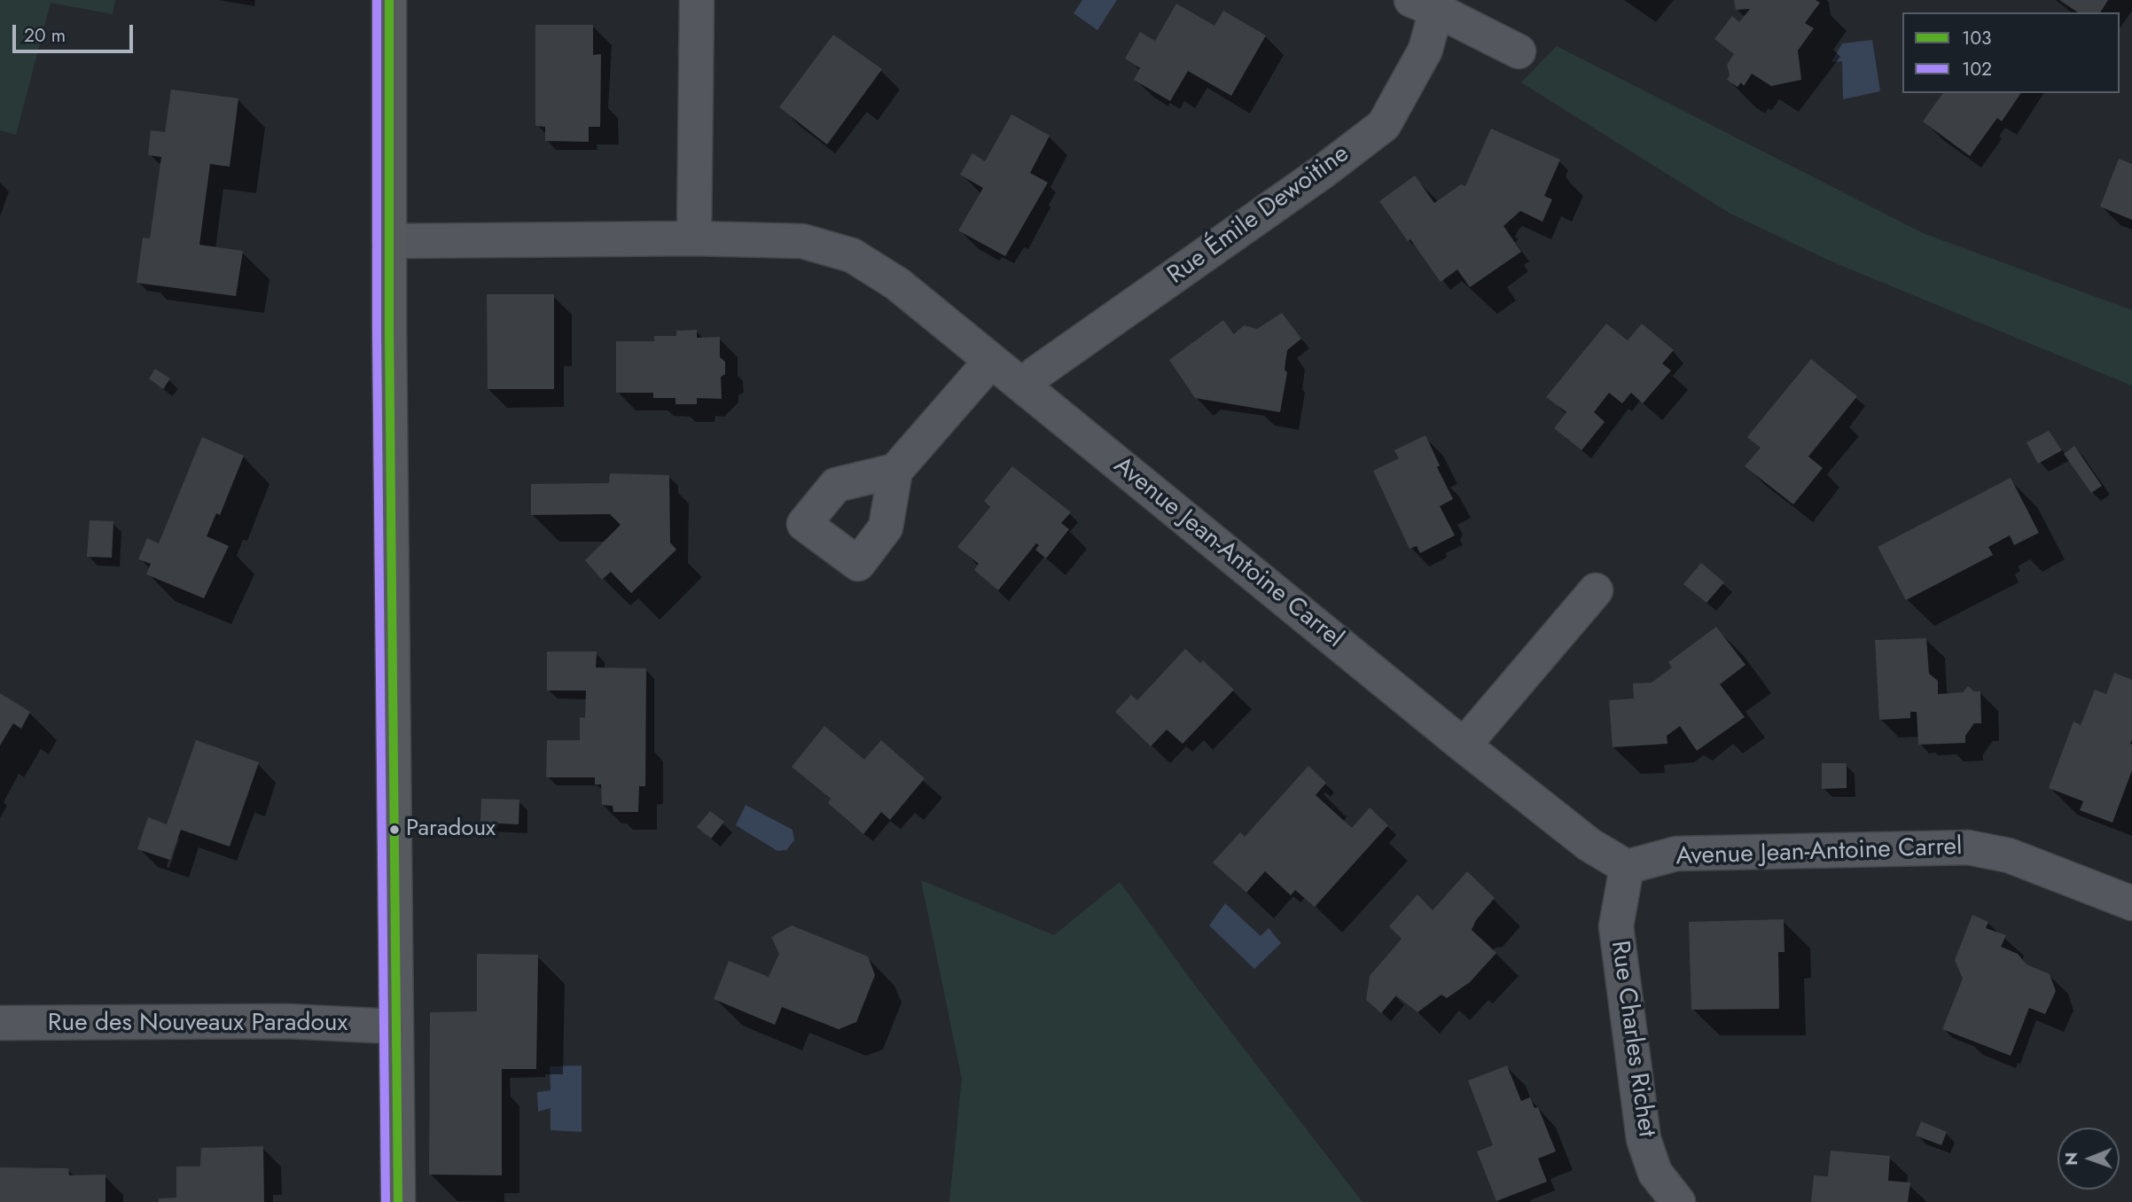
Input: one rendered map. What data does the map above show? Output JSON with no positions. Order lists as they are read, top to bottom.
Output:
{
  "streets": {
    "street": [
      "Rue Émile Dewoitine",
      "Avenue Jean-Antoine Carrel",
      "Rue des Nouveaux Paradoux",
      "Rue Charles Richet"
    ]
  },
  "crossings": [
    ["Rue Émile Dewoitine", "Avenue Jean-Antoine Carrel"],
    ["Avenue Jean-Antoine Carrel", "Rue Charles Richet"]
  ],
  "places": ["Paradoux"],
  "lines": ["transit line 103", "transit line 102"],
  "legend": ["103", "102"],
  "scale_bar": "20 m",
  "north": "left"
}
